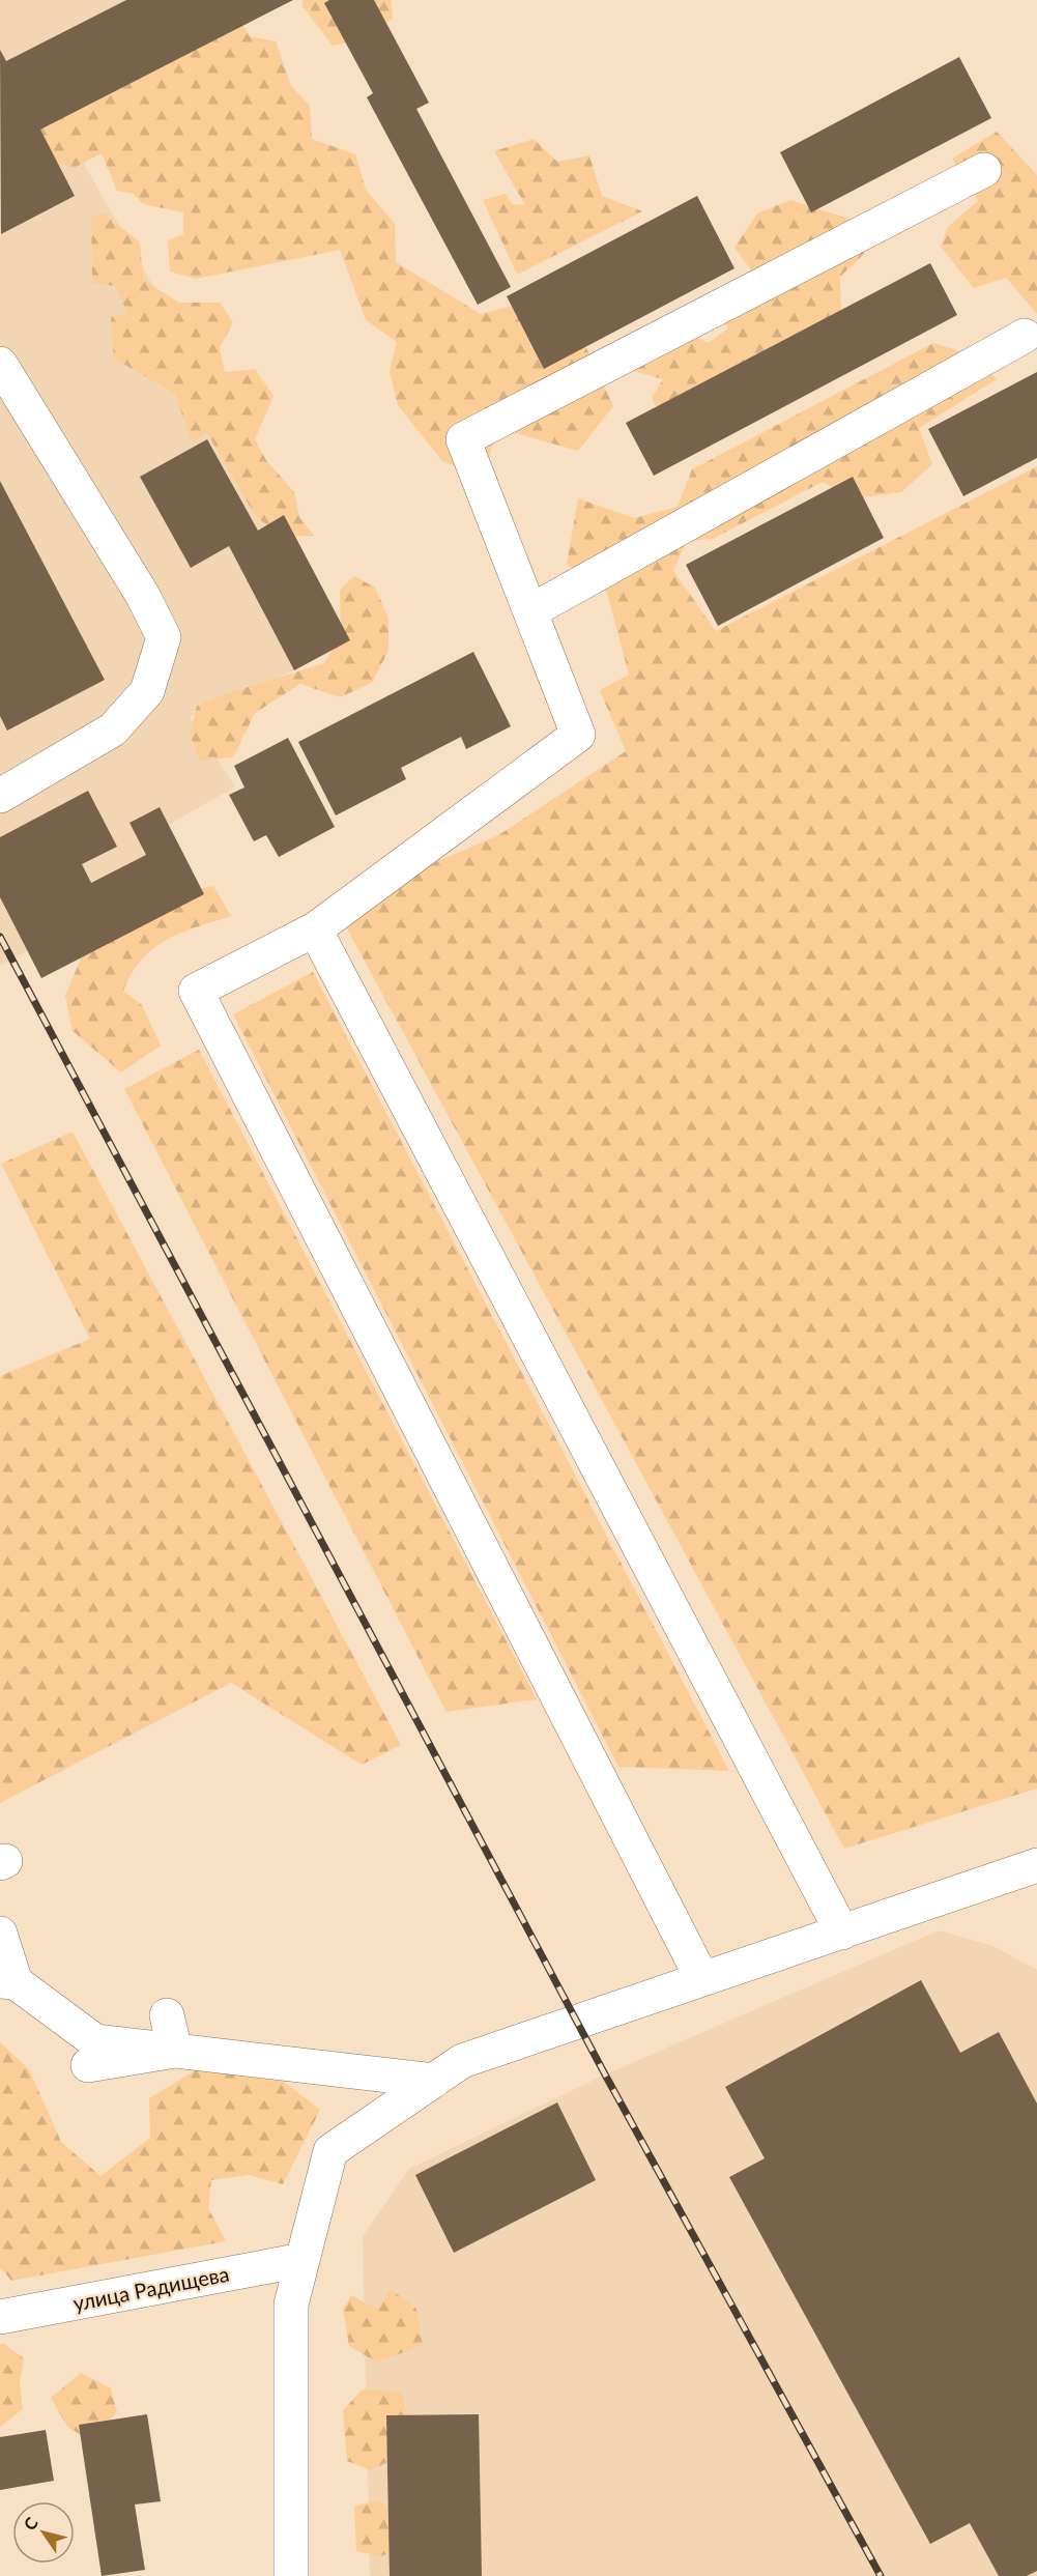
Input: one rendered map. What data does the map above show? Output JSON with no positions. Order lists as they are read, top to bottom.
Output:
{
  "streets": {
    "street": ["улица Радищева"]
  },
  "north": "top left"
}
